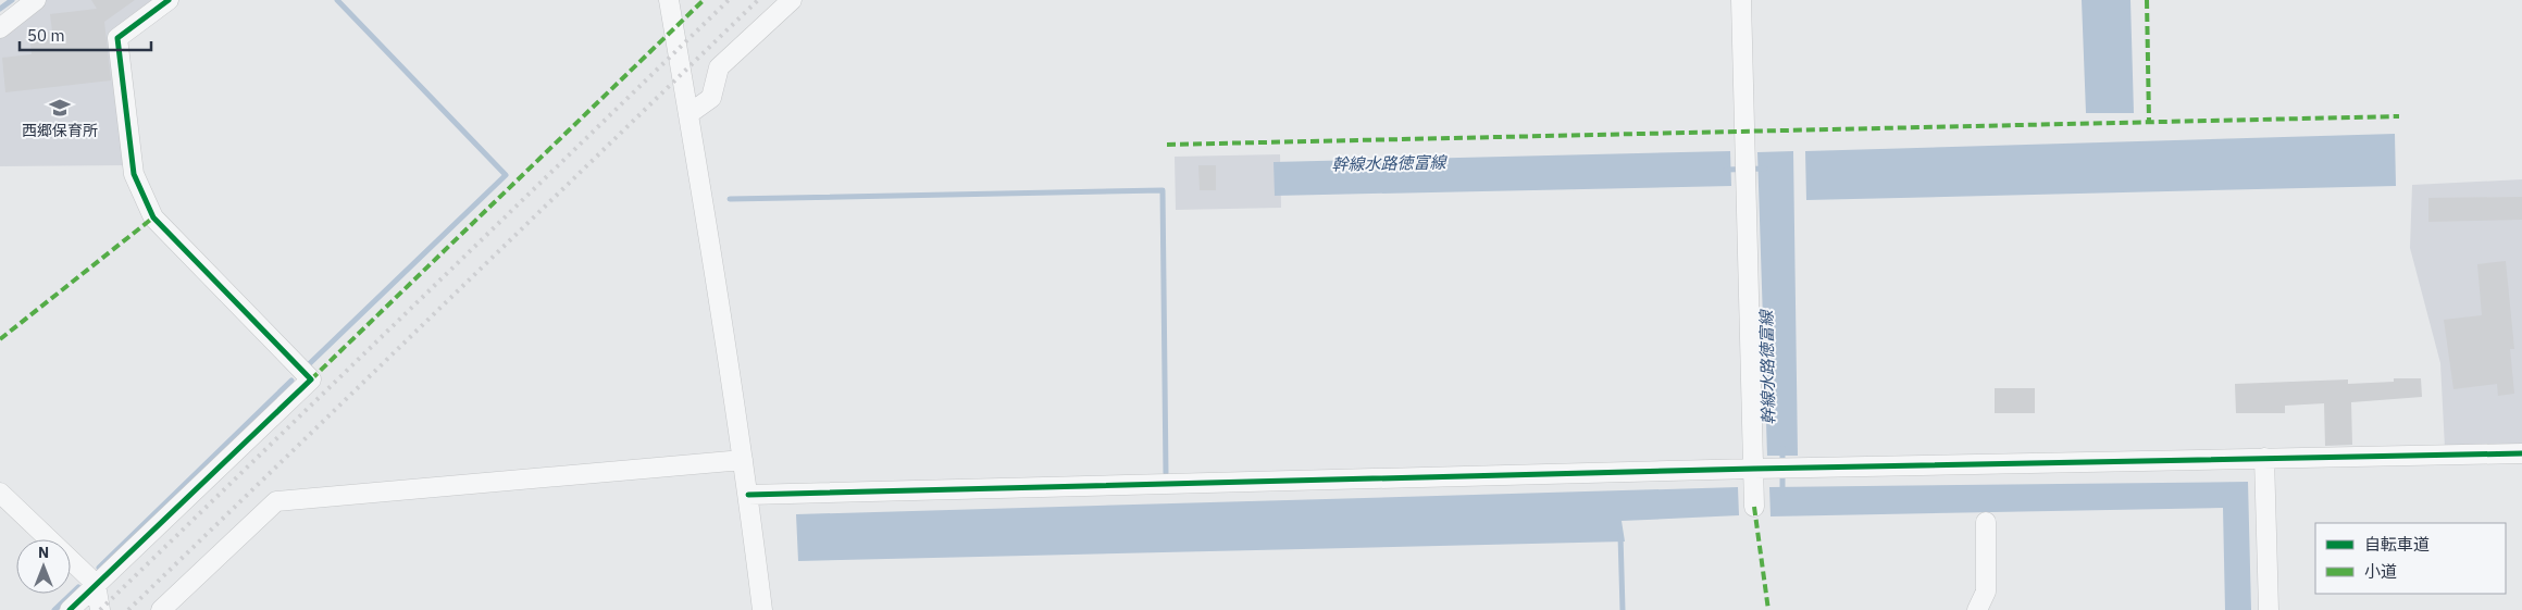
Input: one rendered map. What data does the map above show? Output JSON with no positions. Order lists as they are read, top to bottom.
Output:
{
  "water": ["幹線水路徳富線"],
  "places": {
    "school or university": ["西郷保育所"]
  },
  "legend": ["自転車道", "小道"],
  "scale_bar": "50 m",
  "north": "top"
}
